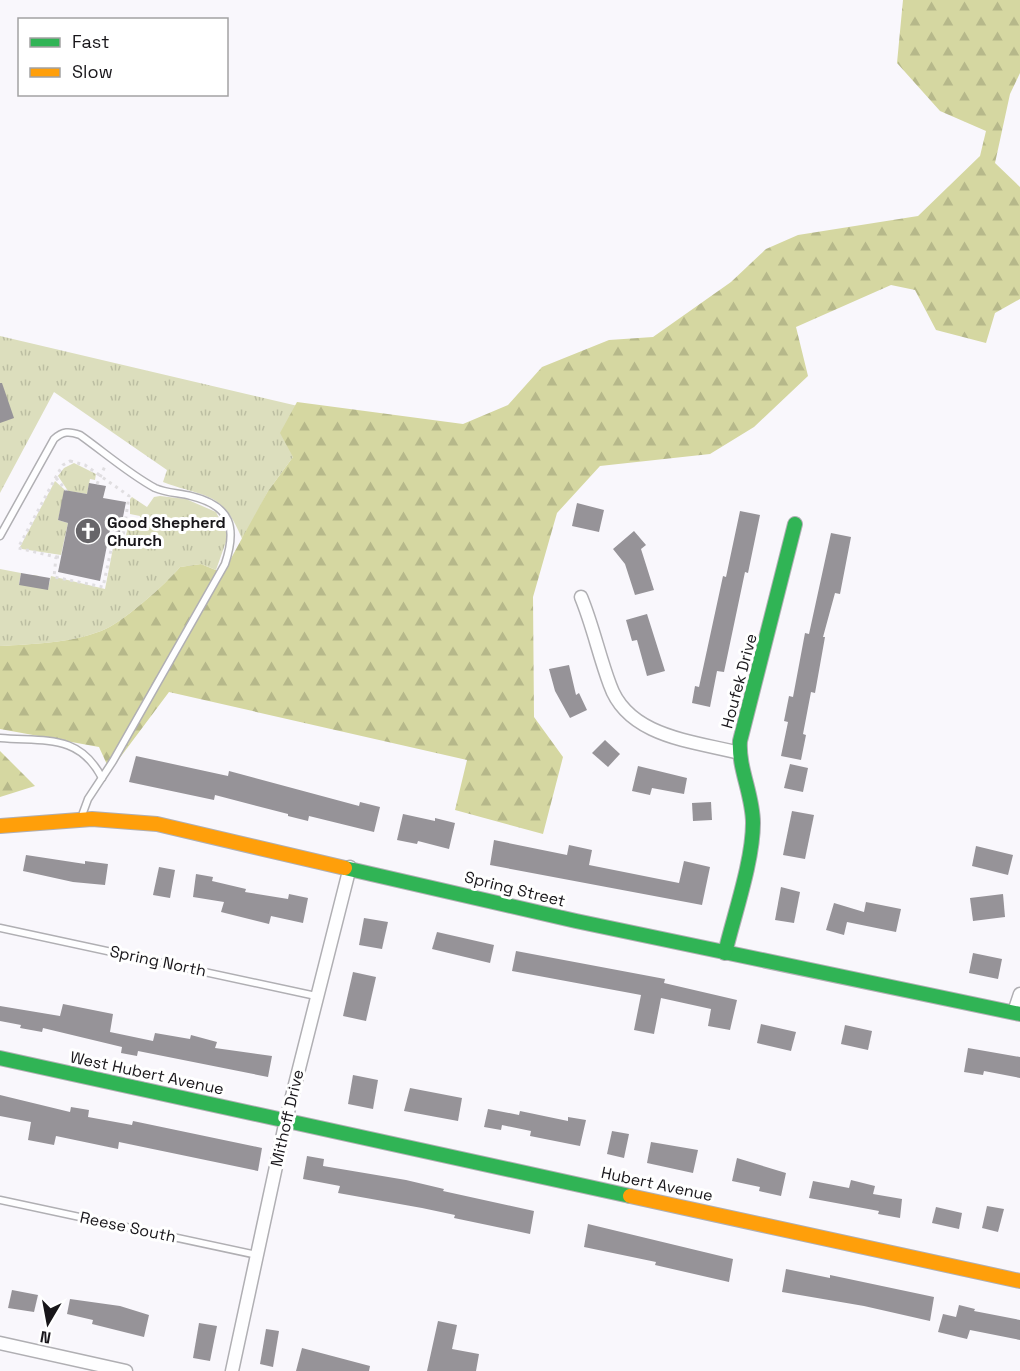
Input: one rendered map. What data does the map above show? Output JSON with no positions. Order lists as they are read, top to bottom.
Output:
{
  "streets": {
    "street": [
      "Houfek Drive",
      "Spring Street",
      "West Hubert Avenue",
      "Mithoff Drive",
      "Hubert Avenue"
    ],
    "lane": ["Spring North", "Reese South"]
  },
  "crossings": [
    ["Houfek Drive", "Spring Street"],
    ["Spring Street", "Mithoff Drive"],
    ["Spring North", "Mithoff Drive"],
    ["West Hubert Avenue", "Mithoff Drive"],
    ["West Hubert Avenue", "Hubert Avenue"],
    ["Mithoff Drive", "Hubert Avenue"],
    ["Mithoff Drive", "Reese South"]
  ],
  "places": {
    "church": ["Good Shepherd Church"]
  },
  "legend": ["Fast", "Slow"],
  "north": "bottom"
}
